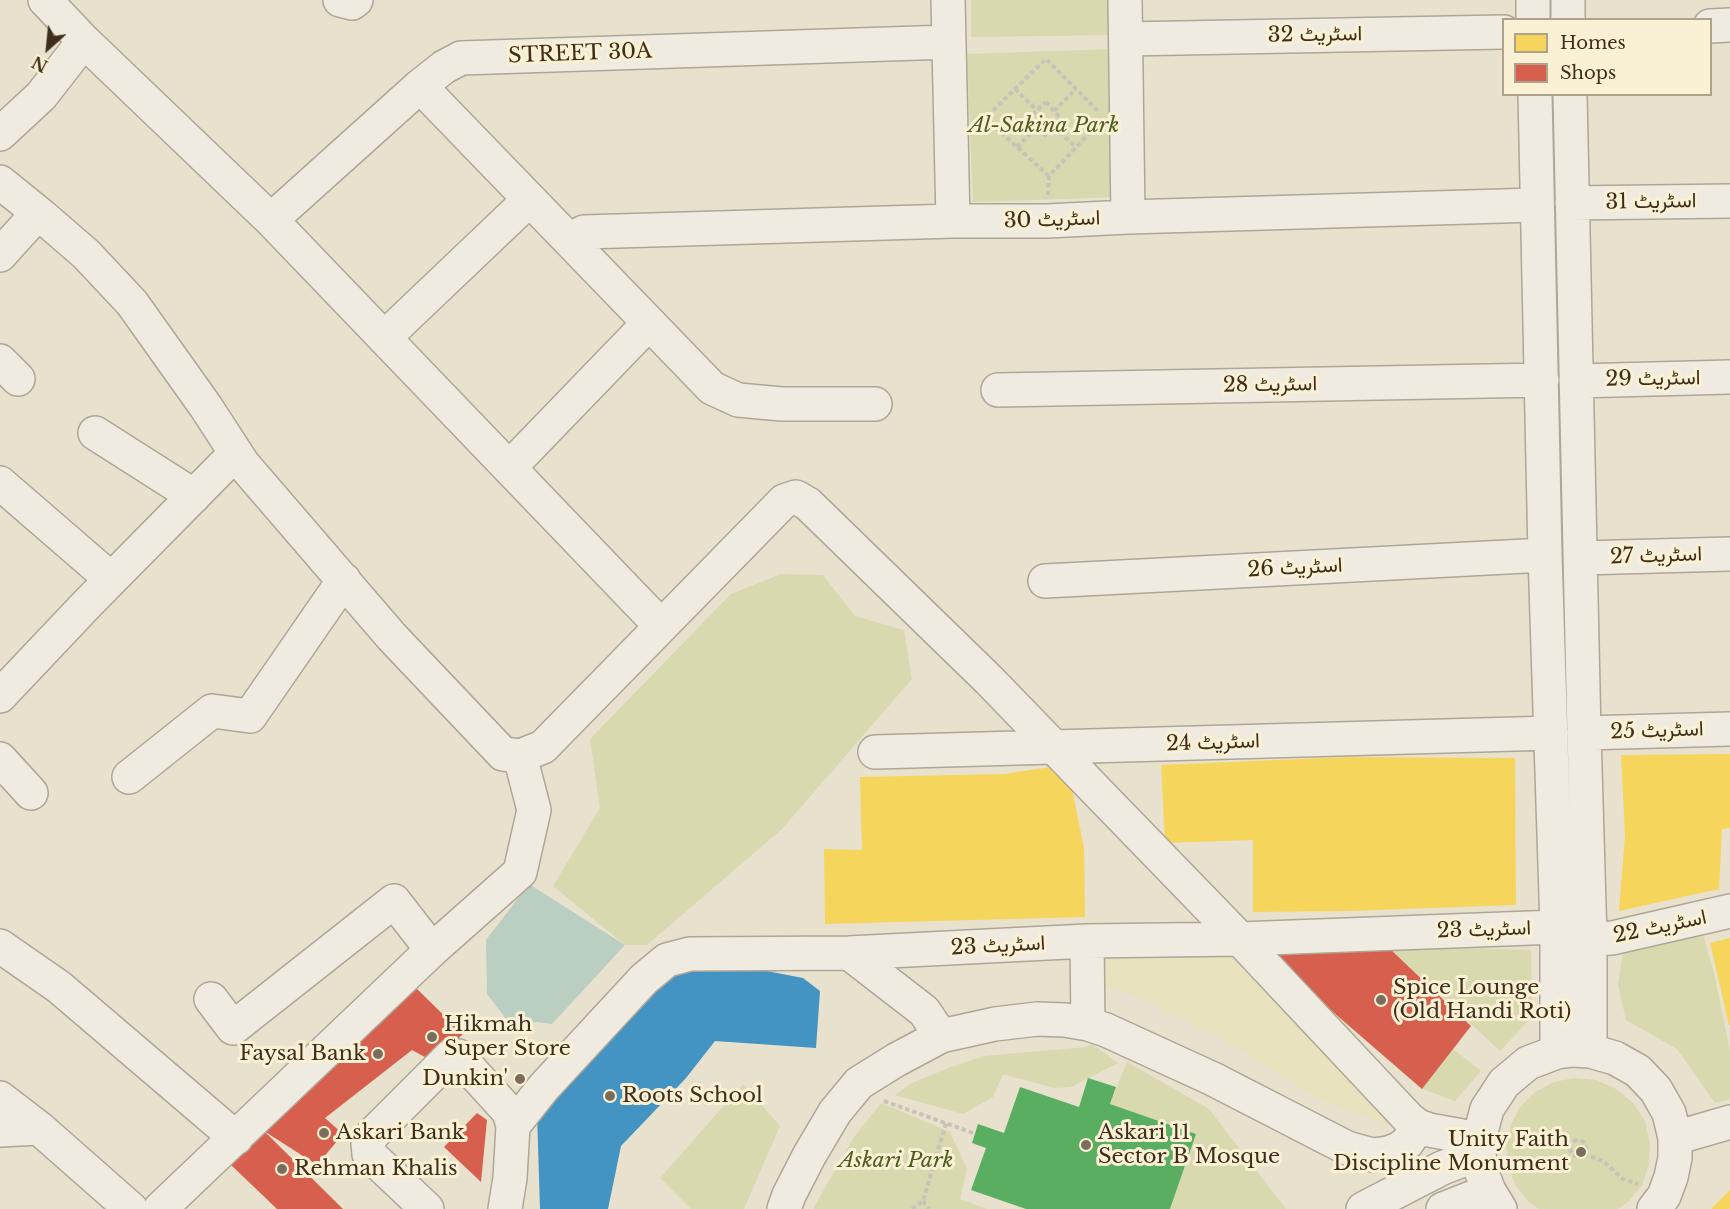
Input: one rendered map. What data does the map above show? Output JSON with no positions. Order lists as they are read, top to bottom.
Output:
{
  "streets": {
    "street": [
      "اسٹریٹ 32",
      "STREET 30A",
      "اسٹریٹ 31",
      "اسٹریٹ 30",
      "اسٹریٹ 29",
      "اسٹریٹ 28",
      "اسٹریٹ 27",
      "اسٹریٹ 26",
      "اسٹریٹ 25",
      "اسٹریٹ 24",
      "اسٹریٹ 22",
      "اسٹریٹ 23"
    ]
  },
  "parks": ["Al-Sakina Park", "Askari Park"],
  "places": [
    "Spice Lounge (Old Handi Roti)",
    "Hikmah Super Store",
    "Faysal Bank",
    "Dunkin'",
    "Roots School",
    "Askari Bank",
    "Askari 11 Sector B Mosque",
    "Unity Faith Discipline Monument",
    "Rehman Khalis"
  ],
  "legend": ["Homes", "Shops"],
  "north": "bottom left"
}
